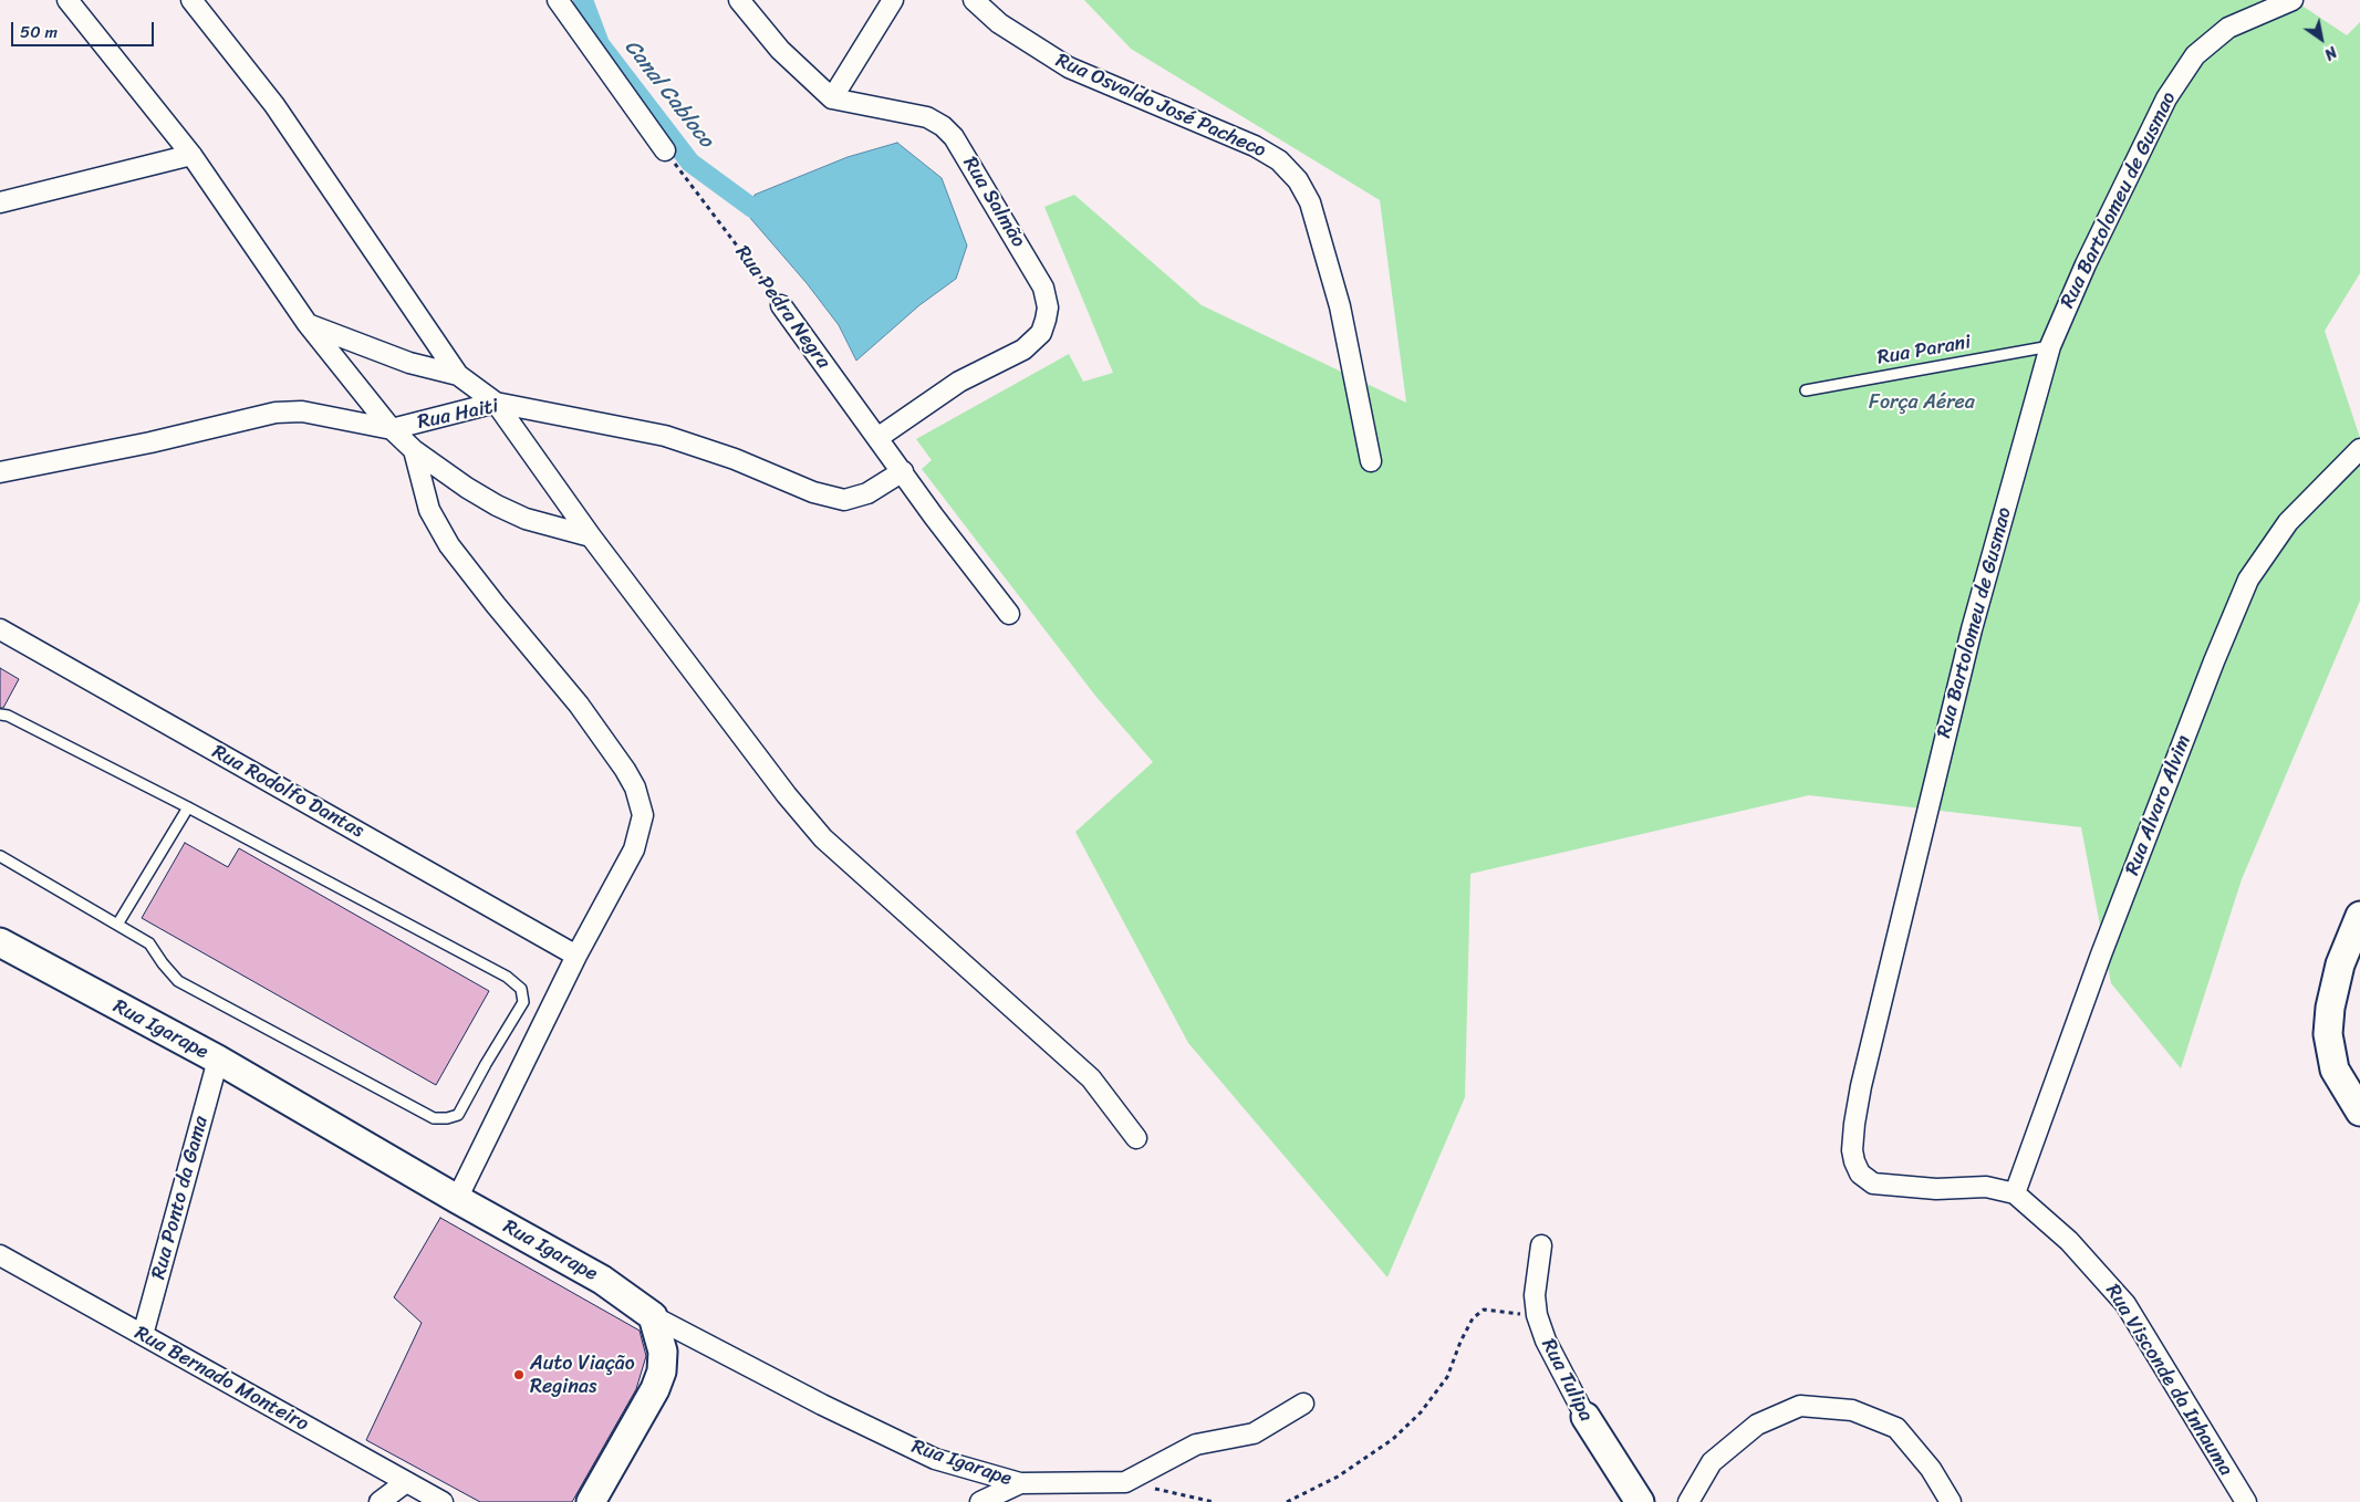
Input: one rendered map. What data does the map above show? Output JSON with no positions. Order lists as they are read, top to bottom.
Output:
{
  "streets": {
    "main road": ["Rua Igarape", "Rua Tulipa"],
    "street": [
      "Rua Osvaldo José Pacheco",
      "Rua Bartolomeu de Gusmao",
      "Rua Salmão",
      "Rua Pedra Negra",
      "Rua Haiti",
      "Rua Rodolfo Dantas",
      "Rua Alvaro Alvim",
      "Rua Ponto da Gama",
      "Rua Bernado Monteiro",
      "Rua Visconde da Inhauma"
    ],
    "lane": ["Rua Parani"]
  },
  "crossings": [
    ["Rua Bartolomeu de Gusmao", "Rua Parani"],
    ["Rua Bartolomeu de Gusmao", "Rua Alvaro Alvim"],
    ["Rua Bartolomeu de Gusmao", "Rua Visconde da Inhauma"],
    ["Rua Salmão", "Rua Pedra Negra"],
    ["Rua Pedra Negra", "Rua Haiti"],
    ["Rua Alvaro Alvim", "Rua Visconde da Inhauma"],
    ["Rua Igarape", "Rua Ponto da Gama"],
    ["Rua Ponto da Gama", "Rua Bernado Monteiro"]
  ],
  "water": ["Canal Cabloco"],
  "parks": ["Força Aérea"],
  "places": ["Auto Viação Reginas"],
  "scale_bar": "50 m",
  "north": "bottom right"
}
